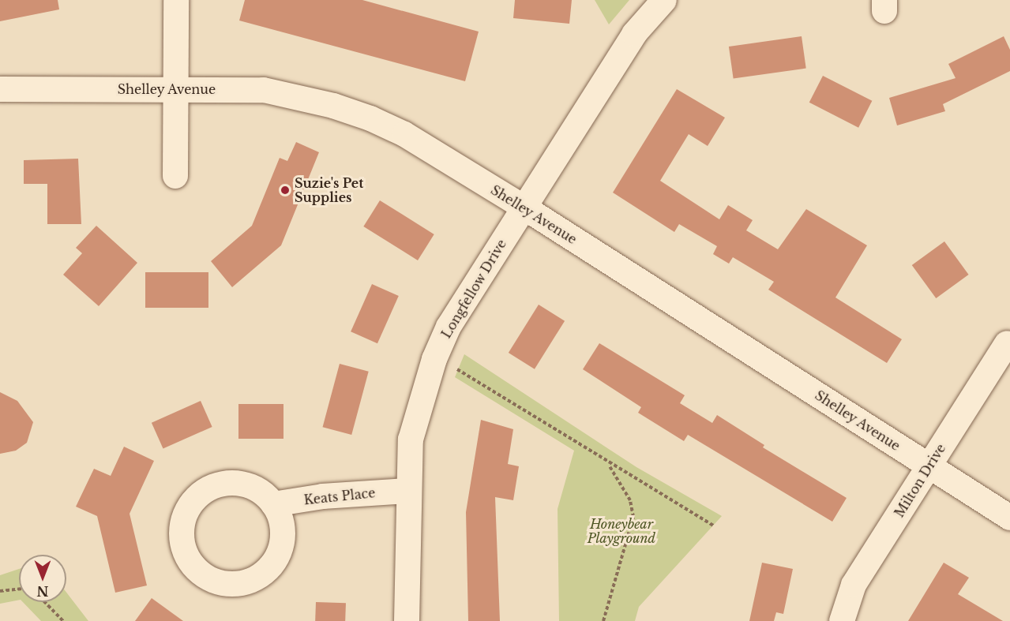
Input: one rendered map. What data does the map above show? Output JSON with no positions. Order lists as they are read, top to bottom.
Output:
{
  "streets": {
    "street": [
      "Shelley Avenue",
      "Longfellow Drive",
      "Milton Drive",
      "Keats Place"
    ]
  },
  "crossings": [
    ["Shelley Avenue", "Longfellow Drive"],
    ["Shelley Avenue", "Milton Drive"],
    ["Longfellow Drive", "Keats Place"]
  ],
  "parks": ["Honeybear Playground"],
  "places": ["Suzie's Pet Supplies"],
  "north": "bottom"
}
